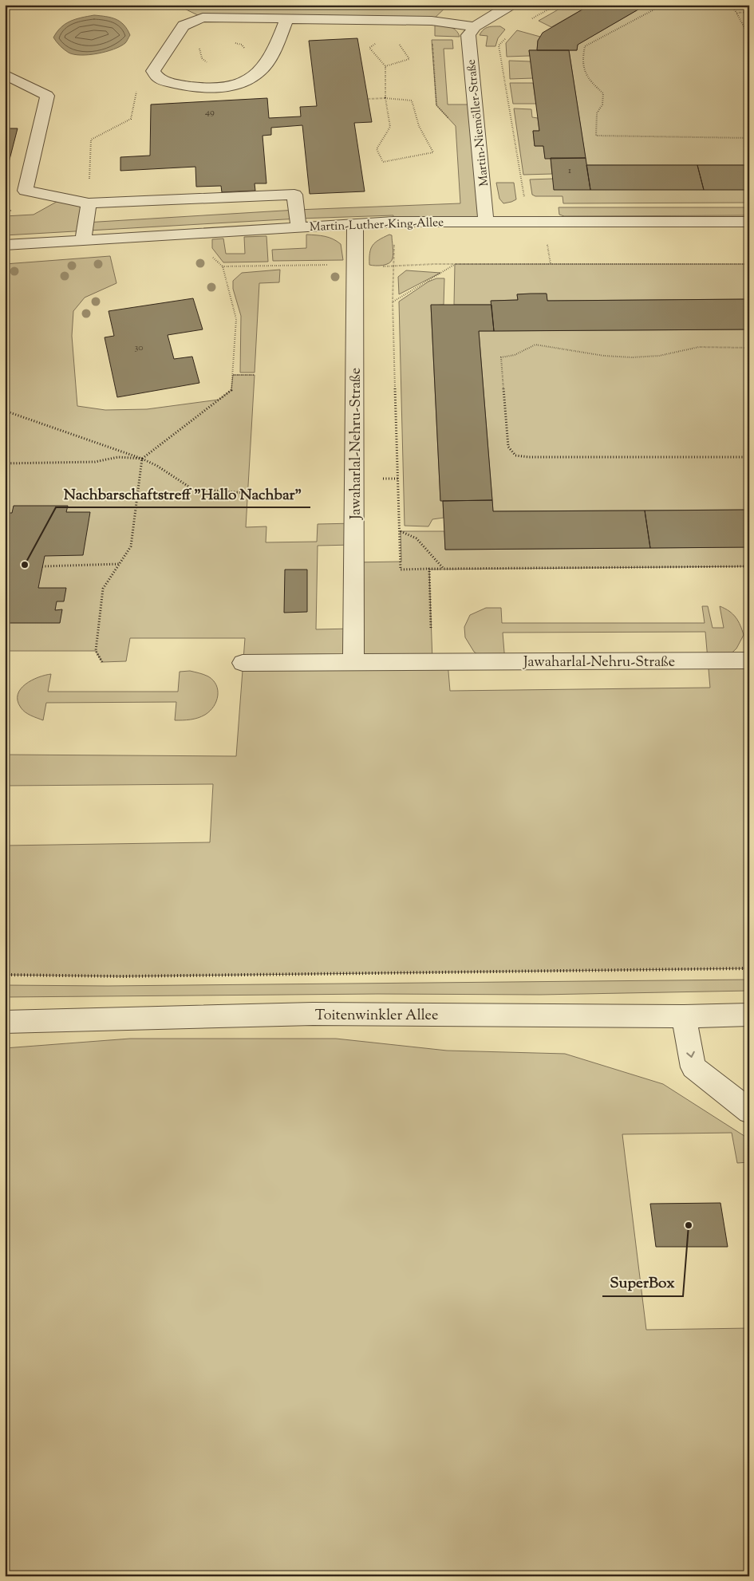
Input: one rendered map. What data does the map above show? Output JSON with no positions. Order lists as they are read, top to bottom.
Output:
{
  "streets": {
    "street": [
      "Martin-Niemöller-Straße",
      "Martin-Luther-King-Allee",
      "Jawaharlal-Nehru-Straße",
      "Toitenwinkler Allee"
    ]
  },
  "crossings": [
    ["Martin-Niemöller-Straße", "Martin-Luther-King-Allee"],
    ["Martin-Luther-King-Allee", "Jawaharlal-Nehru-Straße"]
  ],
  "places": ["Nachbarschaftstreff \"Hallo Nachbar\"", "SuperBox"],
  "house_numbers": ["49", "1", "30"]
}
